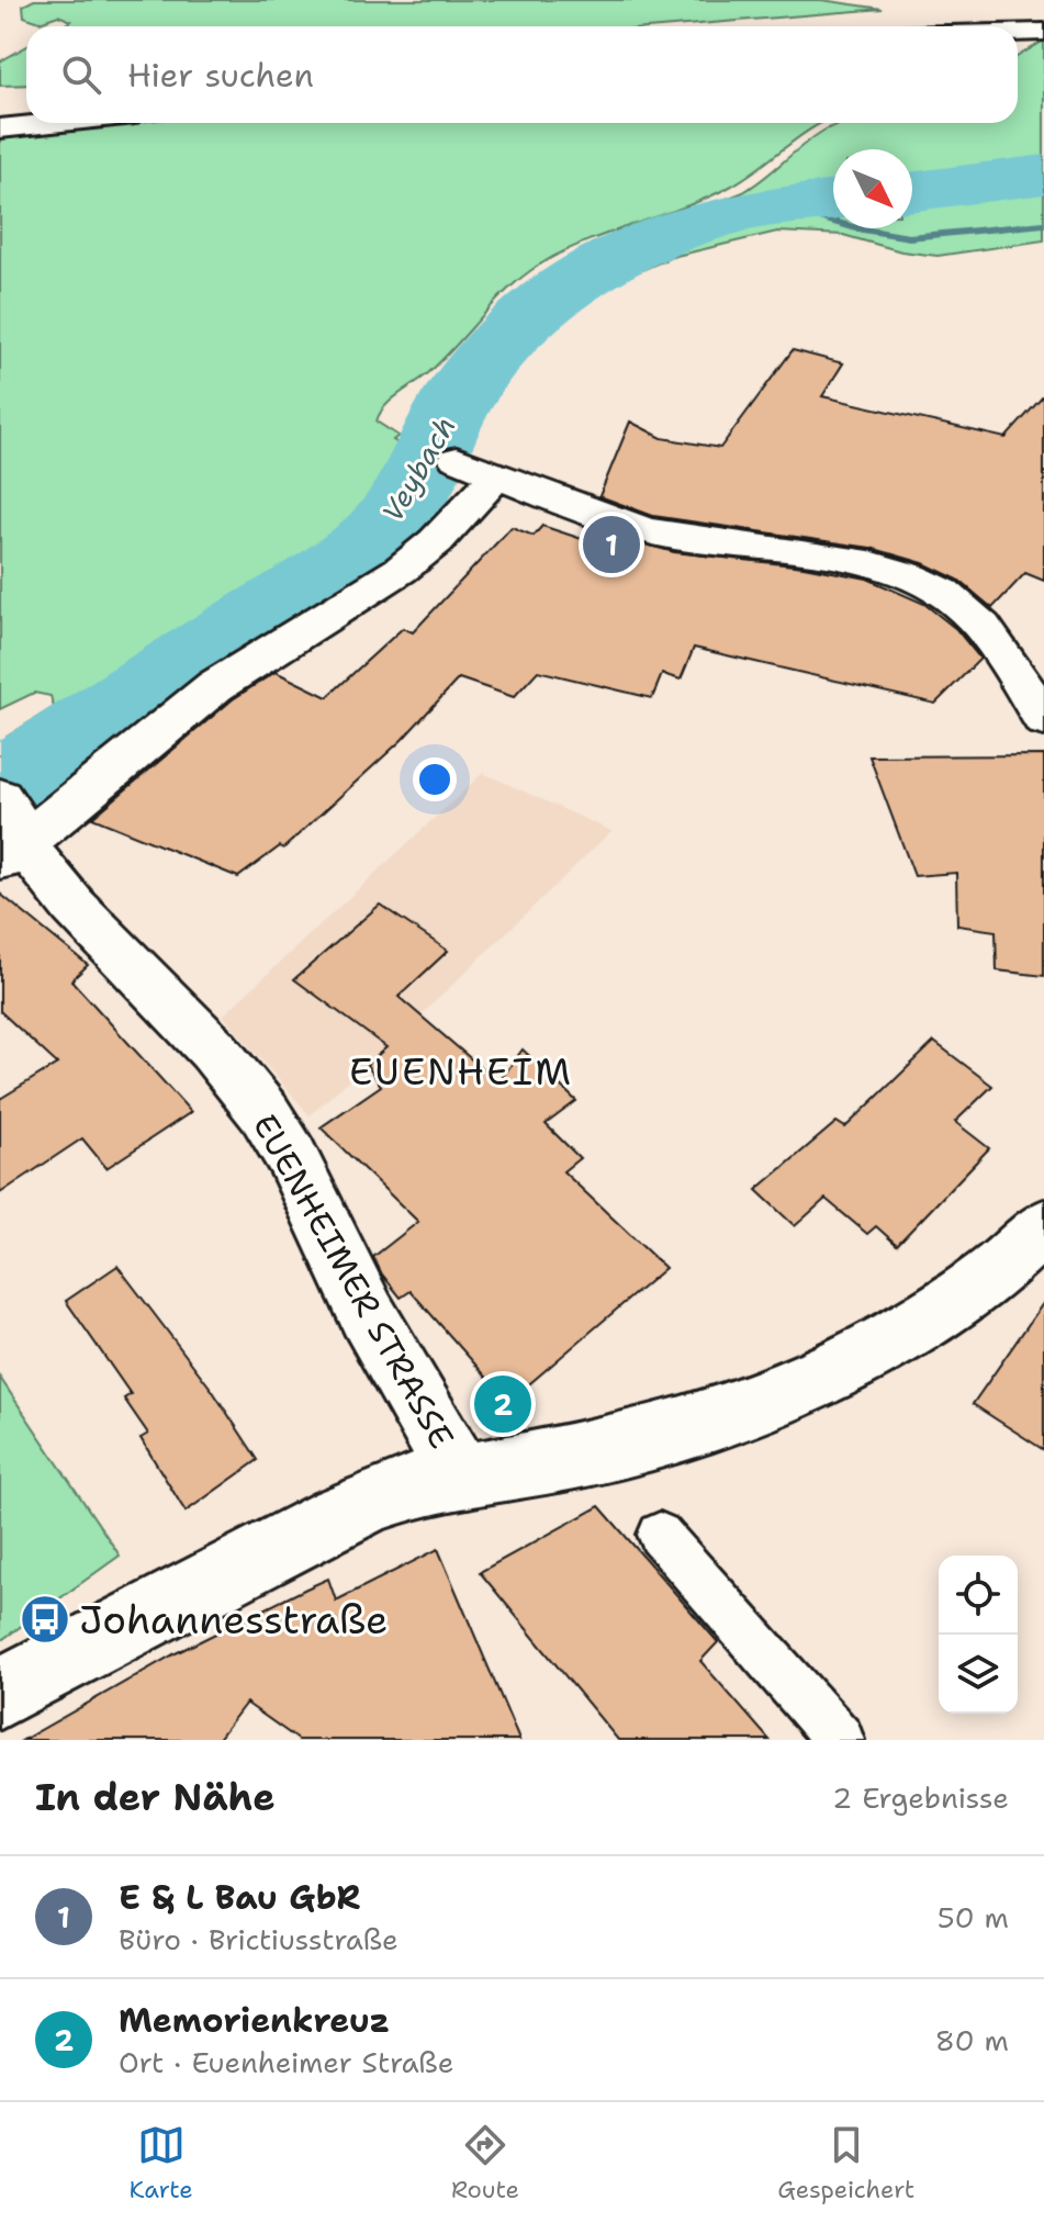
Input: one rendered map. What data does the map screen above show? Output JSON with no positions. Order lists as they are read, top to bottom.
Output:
{
  "streets": {
    "street": ["EUENHEIMER STRASSE"]
  },
  "districts": ["EUENHEIM"],
  "water": ["Veybach"],
  "places": {
    "bus stop": ["Johannesstraße"]
  },
  "north": "bottom right",
  "page": {
    "search": "Hier suchen",
    "pins": ["1", "2"],
    "heading": ["In der Nähe", "2 Ergebnisse"],
    "list": [
      {
        "mark": "1",
        "name": "E & L Bau GbR",
        "note": "Büro · Brictiusstraße",
        "value": "50 m"
      },
      {
        "mark": "2",
        "name": "Memorienkreuz",
        "note": "Ort · Euenheimer Straße",
        "value": "80 m"
      }
    ],
    "nav": ["Karte", "Route", "Gespeichert"]
  }
}
